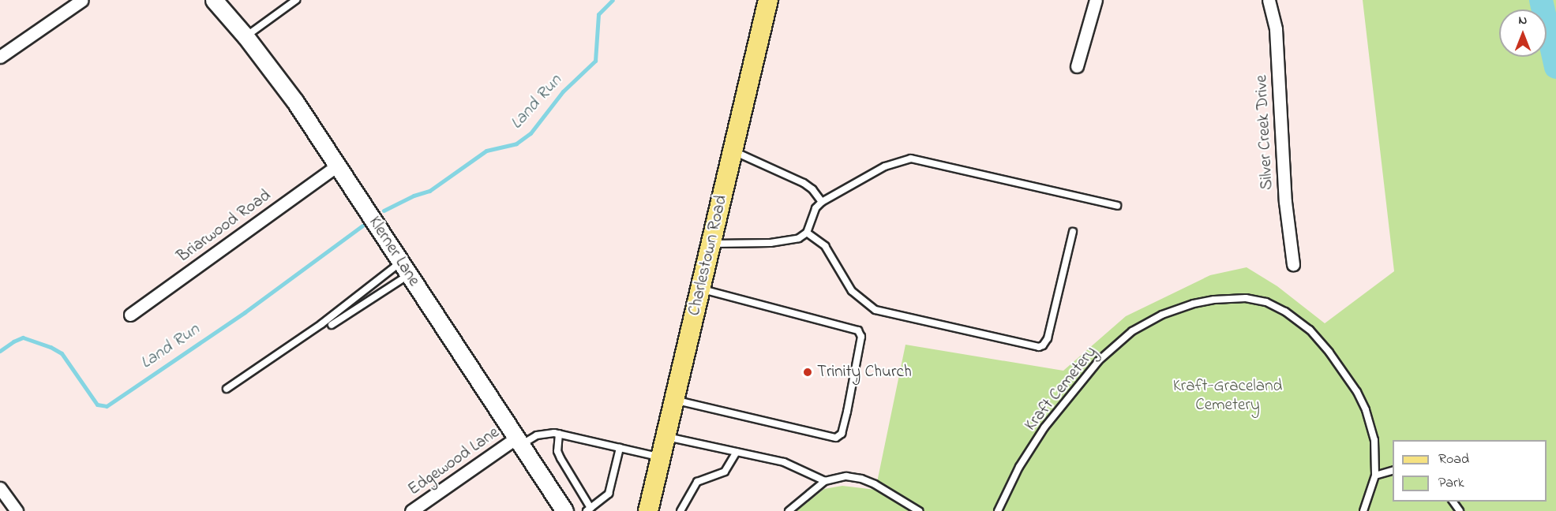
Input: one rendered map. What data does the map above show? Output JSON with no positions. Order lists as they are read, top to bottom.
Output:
{
  "streets": {
    "main road": ["Charlestown Road"],
    "street": [
      "Silver Creek Drive",
      "Briarwood Road",
      "Klerner Lane",
      "Edgewood Lane"
    ],
    "lane": ["Kraft Cemetery"]
  },
  "crossings": [
    ["Briarwood Road", "Klerner Lane"],
    ["Klerner Lane", "Edgewood Lane"]
  ],
  "water": ["Land Run"],
  "parks": ["Kraft-Graceland Cemetery"],
  "places": ["Trinity Church"],
  "legend": ["Road", "Park"],
  "north": "top"
}
